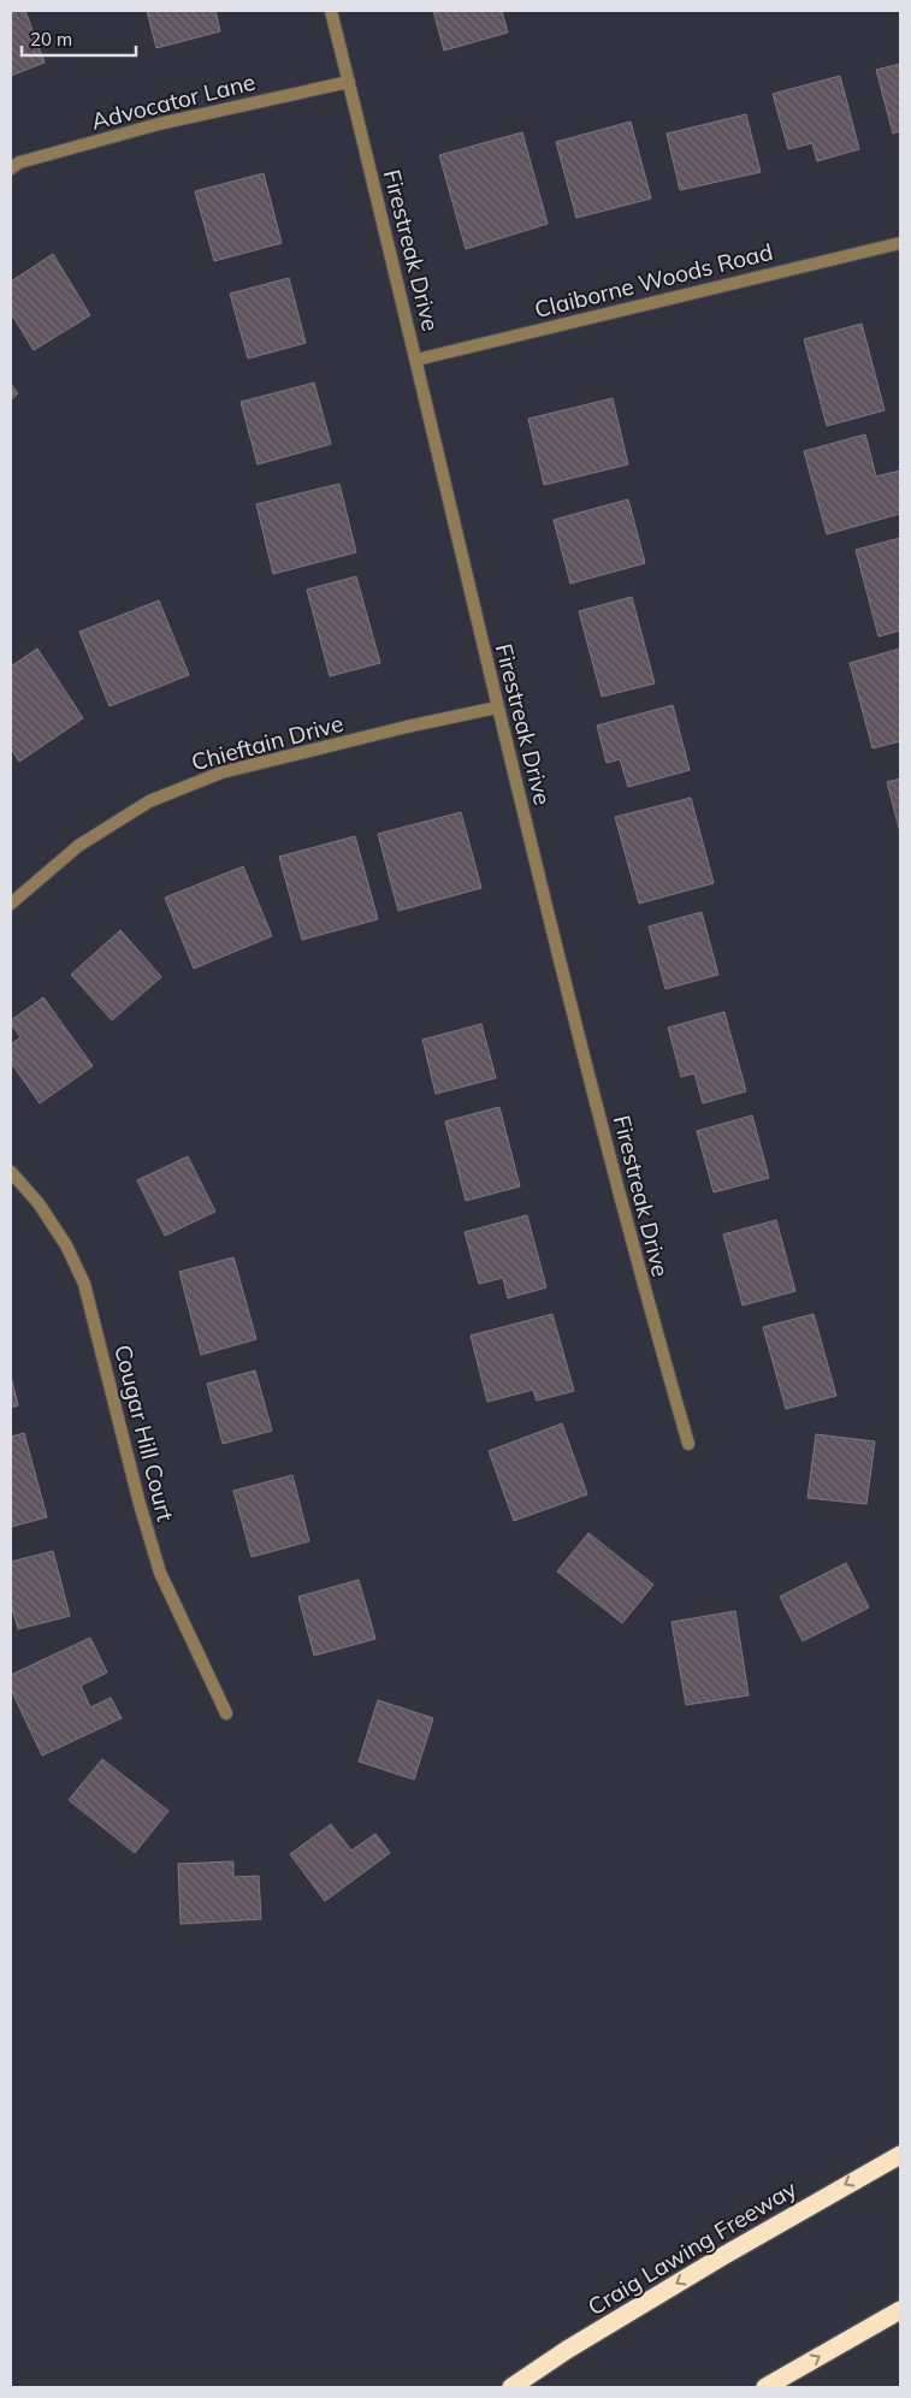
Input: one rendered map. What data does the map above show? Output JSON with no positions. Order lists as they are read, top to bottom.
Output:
{
  "streets": {
    "highway": ["Craig Lawing Freeway"],
    "street": [
      "Advocator Lane",
      "Firestreak Drive",
      "Claiborne Woods Road",
      "Chieftain Drive",
      "Cougar Hill Court"
    ]
  },
  "crossings": [
    ["Advocator Lane", "Firestreak Drive"],
    ["Firestreak Drive", "Claiborne Woods Road"],
    ["Firestreak Drive", "Chieftain Drive"]
  ],
  "scale_bar": "20 m"
}
